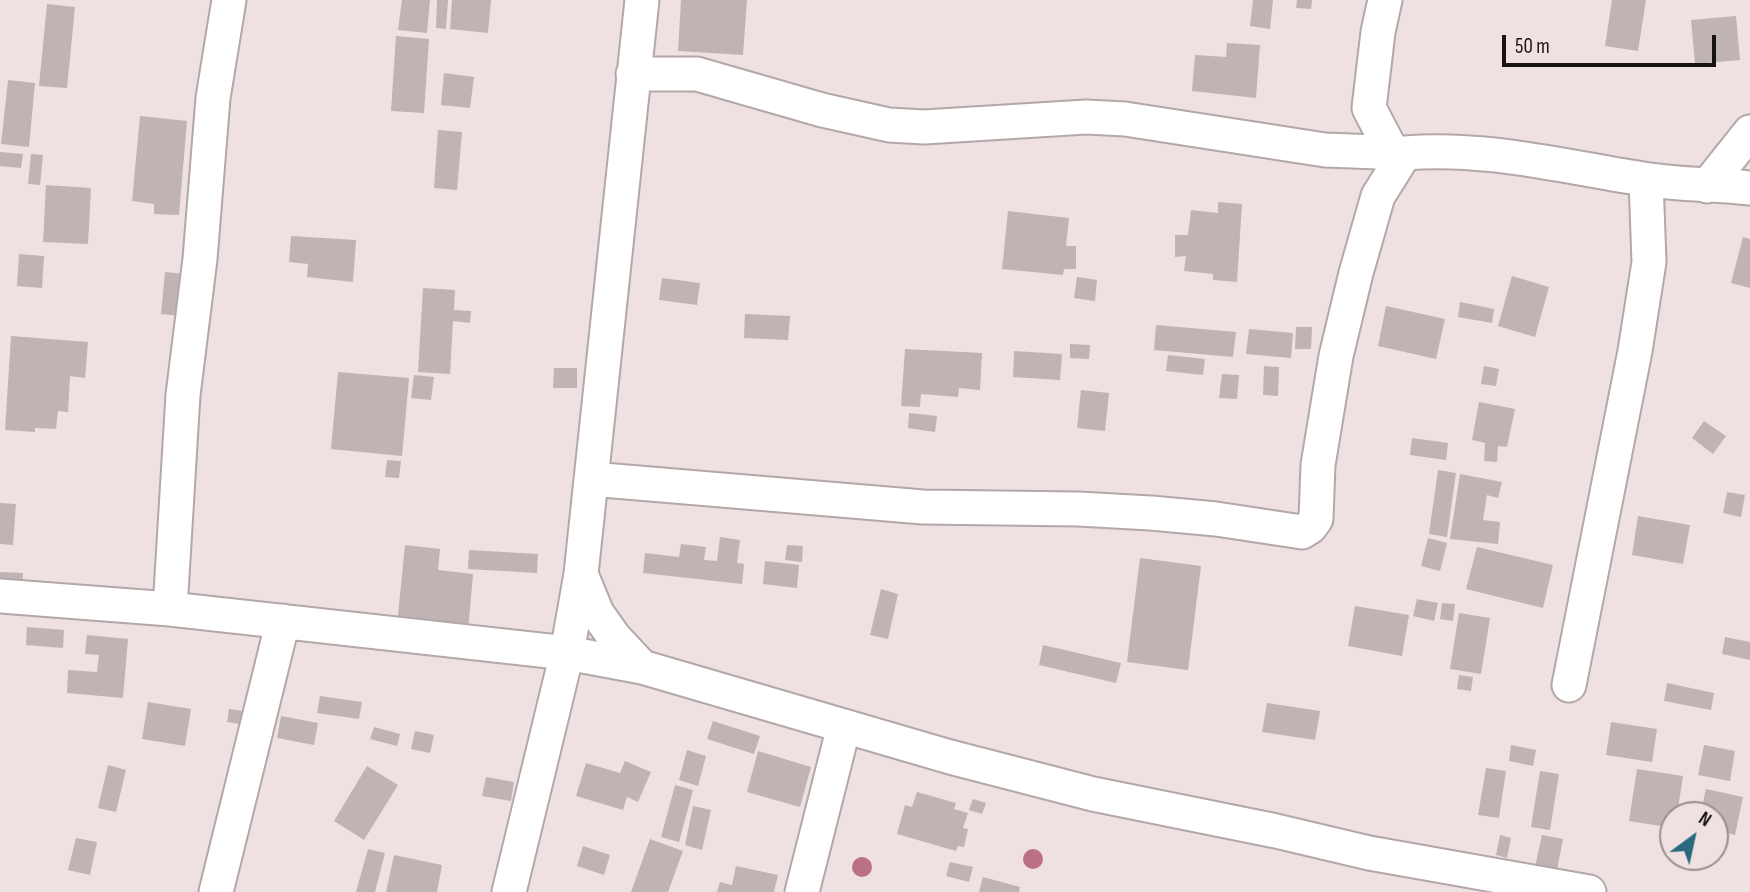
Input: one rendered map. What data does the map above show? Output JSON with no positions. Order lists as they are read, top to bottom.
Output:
{
  "scale_bar": "50 m",
  "north": "top right"
}
